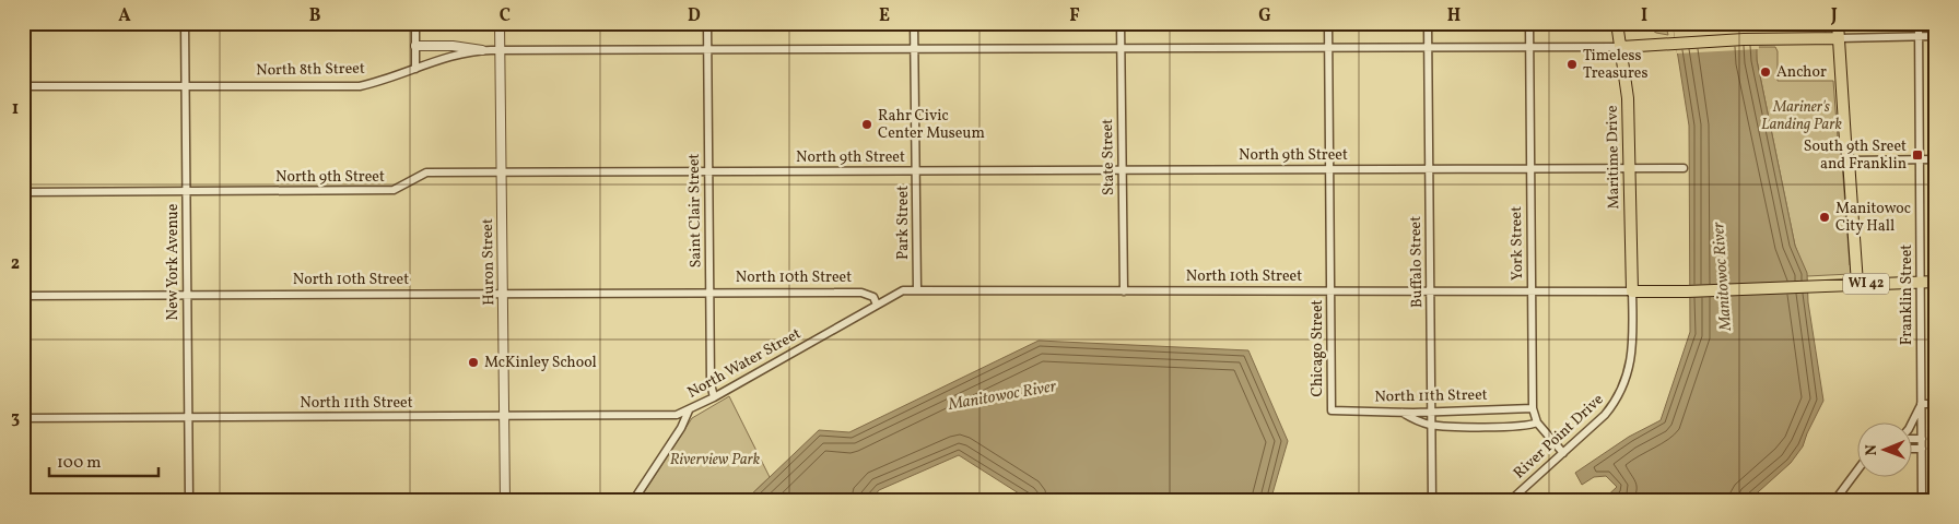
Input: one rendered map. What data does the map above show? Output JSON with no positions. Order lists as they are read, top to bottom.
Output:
{
  "streets": {
    "main road": [
      "North 8th Street",
      "Maritime Drive",
      "North 10th Street",
      "WI 42"
    ],
    "street": [
      "North 9th Street",
      "State Street",
      "Saint Clair Street",
      "Park Street",
      "York Street",
      "New York Avenue",
      "Huron Street",
      "Buffalo Street",
      "Franklin Street",
      "Chicago Street",
      "North Water Street",
      "North 11th Street",
      "River Point Drive"
    ]
  },
  "crossings": [
    ["North 8th Street", "State Street"],
    ["North 8th Street", "Maritime Drive"],
    ["North 8th Street", "Saint Clair Street"],
    ["North 8th Street", "Park Street"],
    ["North 8th Street", "York Street"],
    ["North 8th Street", "New York Avenue"],
    ["North 8th Street", "Huron Street"],
    ["North 8th Street", "Buffalo Street"],
    ["North 8th Street", "Chicago Street"],
    ["North 9th Street", "State Street"],
    ["North 9th Street", "Maritime Drive"],
    ["North 9th Street", "Saint Clair Street"],
    ["North 9th Street", "Park Street"],
    ["North 9th Street", "York Street"],
    ["North 9th Street", "New York Avenue"],
    ["North 9th Street", "Huron Street"],
    ["North 9th Street", "Buffalo Street"],
    ["North 9th Street", "Chicago Street"],
    ["State Street", "North 10th Street"],
    ["Maritime Drive", "North 10th Street"],
    ["Maritime Drive", "River Point Drive"],
    ["Saint Clair Street", "North 10th Street"],
    ["Saint Clair Street", "North Water Street"],
    ["Park Street", "North 10th Street"],
    ["York Street", "North 10th Street"],
    ["York Street", "North 11th Street"],
    ["York Street", "River Point Drive"],
    ["New York Avenue", "North 10th Street"],
    ["New York Avenue", "North 11th Street"],
    ["Huron Street", "North 10th Street"],
    ["Huron Street", "North 11th Street"],
    ["Buffalo Street", "North 10th Street"],
    ["Buffalo Street", "North 11th Street"],
    ["North 10th Street", "WI 42"],
    ["North 10th Street", "Chicago Street"],
    ["North 10th Street", "North Water Street"],
    ["North 10th Street", "River Point Drive"],
    ["WI 42", "Franklin Street"],
    ["Chicago Street", "North 11th Street"],
    ["North Water Street", "North 11th Street"]
  ],
  "water": ["Manitowoc River"],
  "parks": ["Mariner's Landing Park", "Riverview Park"],
  "places": {
    "other": [
      "Timeless Treasures",
      "Anchor",
      "Rahr Civic Center Museum",
      "Manitowoc City Hall",
      "McKinley School"
    ],
    "transit": ["South 9th Sreet and Franklin"]
  },
  "scale_bar": "100 m",
  "north": "left",
  "grid": {
    "columns": [
      "A",
      "B",
      "C",
      "D",
      "E",
      "F",
      "G",
      "H",
      "I",
      "J"
    ],
    "rows": ["1", "2", "3"]
  }
}
